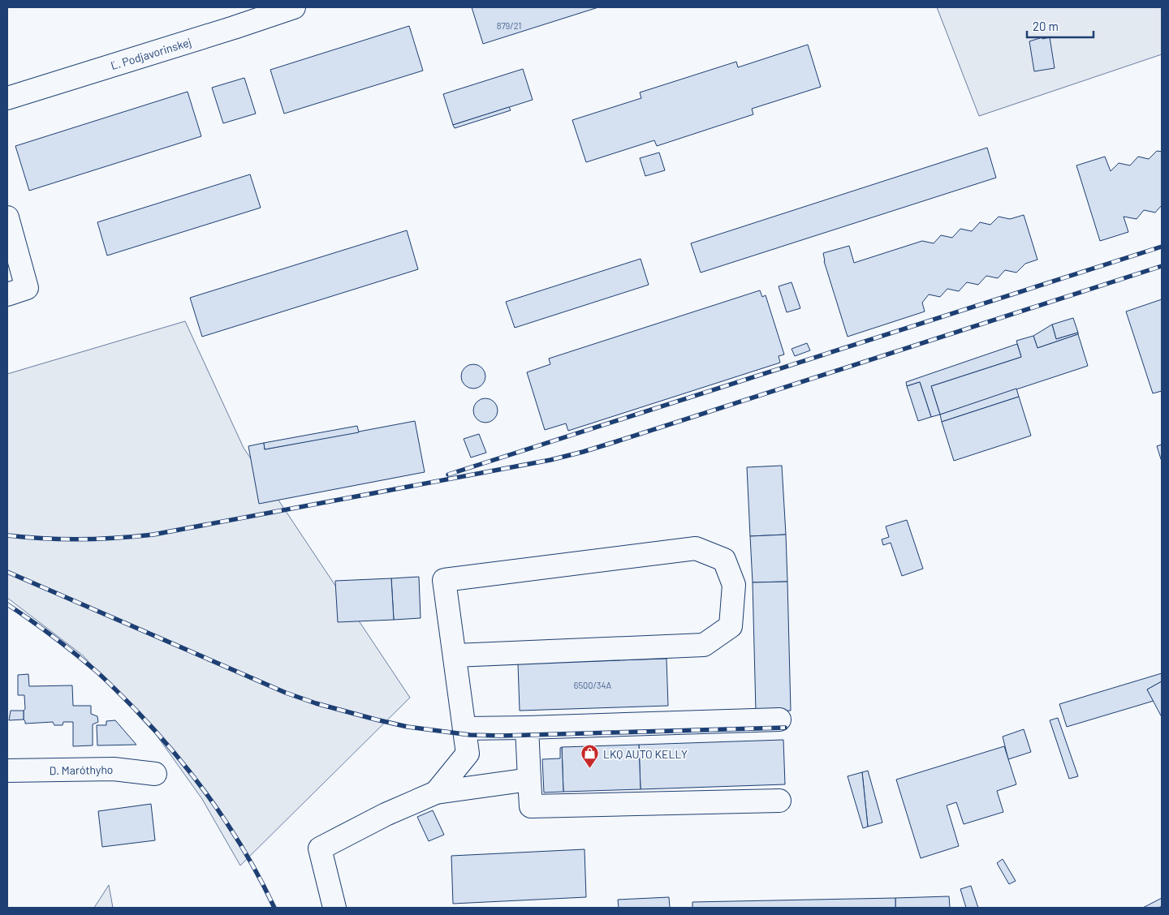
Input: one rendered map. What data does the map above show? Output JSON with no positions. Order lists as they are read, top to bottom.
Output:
{
  "streets": {
    "street": ["Ľ. Podjavorinskej", "D. Maróthyho"]
  },
  "places": {
    "shop": ["LKQ AUTO KELLY"]
  },
  "house_numbers": ["879/21", "6500/34A"],
  "scale_bar": "20 m"
}
